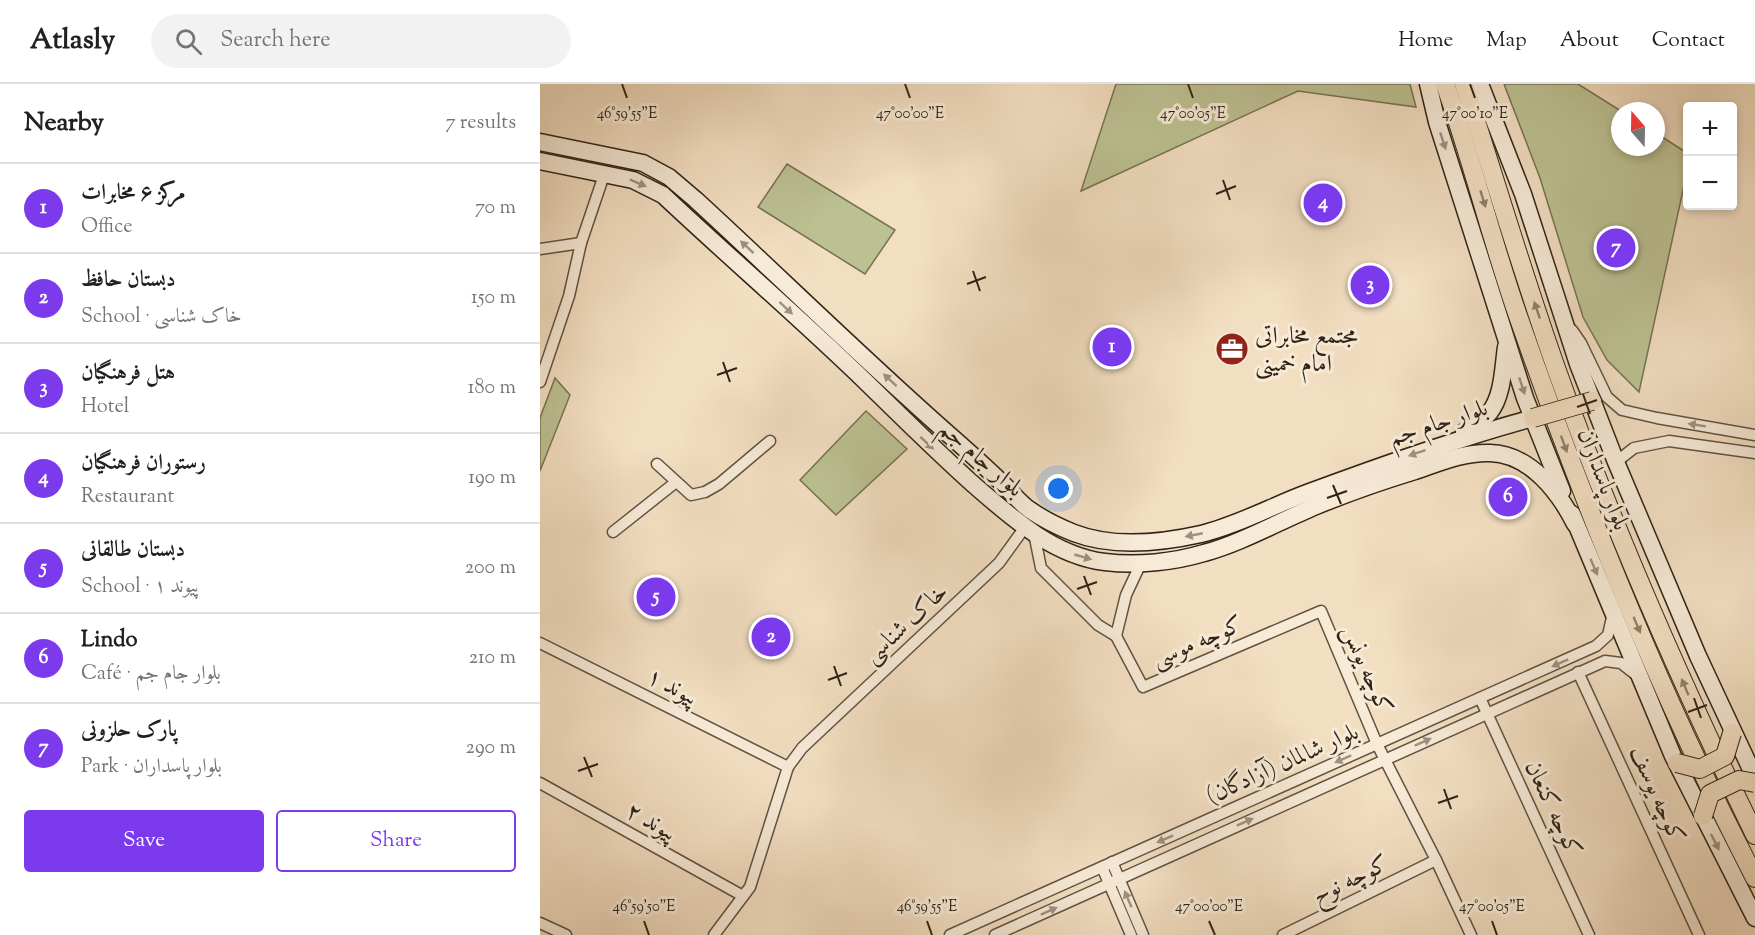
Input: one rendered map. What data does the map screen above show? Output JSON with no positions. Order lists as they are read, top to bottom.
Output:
{
  "streets": {
    "main road": ["بلوار جام جم", "بلوار پاسداران"],
    "street": [
      "خاک شناسی",
      "کوچه موسی",
      "کوچه یونس",
      "پیوند ۱",
      "بلوار شالمان (آزادگان)",
      "کوچه یوسف",
      "کوچه کنعان",
      "پیوند ۲",
      "کوچه نوح"
    ]
  },
  "crossings": [
    ["بلوار جام جم", "خاک شناسی"],
    ["خاک شناسی", "پیوند ۱"],
    ["خاک شناسی", "پیوند ۲"],
    ["کوچه موسی", "کوچه یونس"],
    ["کوچه یونس", "بلوار شالمان (آزادگان)"],
    ["کوچه یونس", "کوچه نوح"],
    ["بلوار شالمان (آزادگان)", "کوچه یوسف"],
    ["بلوار شالمان (آزادگان)", "کوچه کنعان"]
  ],
  "places": {
    "office": ["مجتمع مخابراتی امام خمینی"]
  },
  "north": "top",
  "page": {
    "header": "Atlasly",
    "search": "Search here",
    "nav": [
      "Home",
      "Map",
      "About",
      "Contact"
    ],
    "heading": ["Nearby", "7 results"],
    "map_buttons": ["+", "−"],
    "list": [
      {
        "mark": "1",
        "name": "مرکز ۶ مخابرات",
        "note": "Office",
        "value": "70 m"
      },
      {
        "mark": "2",
        "name": "دبستان حافظ",
        "note": "School · خاک شناسی",
        "value": "150 m"
      },
      {
        "mark": "3",
        "name": "هتل فرهنگیان",
        "note": "Hotel",
        "value": "180 m"
      },
      {
        "mark": "4",
        "name": "رستوران فرهنگیان",
        "note": "Restaurant",
        "value": "190 m"
      },
      {
        "mark": "5",
        "name": "دبستان طالقانی",
        "note": "School · پیوند ۱",
        "value": "200 m"
      },
      {
        "mark": "6",
        "name": "Lindo",
        "note": "Café · بلوار جام جم",
        "value": "210 m"
      },
      {
        "mark": "7",
        "name": "پارک حلزونی",
        "note": "Park · بلوار پاسداران",
        "value": "290 m"
      }
    ],
    "pins": [
      "4",
      "7",
      "3",
      "1",
      "6",
      "5",
      "2"
    ],
    "buttons": ["Save", "Share"]
  },
  "coordinates": [
    "46°59'55\"E",
    "47°00'00\"E",
    "47°00'05\"E",
    "47°00'10\"E",
    "46°59'50\"E"
  ]
}
